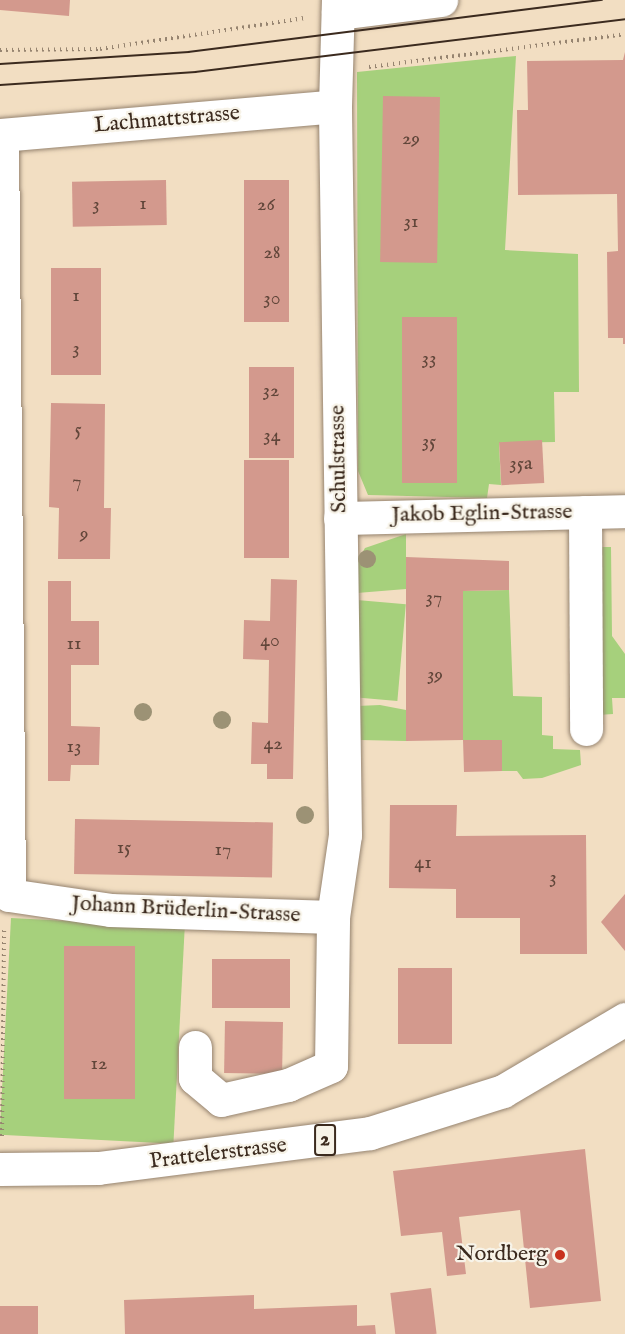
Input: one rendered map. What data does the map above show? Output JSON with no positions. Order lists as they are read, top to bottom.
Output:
{
  "streets": {
    "street": [
      "Lachmattstrasse",
      "Schulstrasse",
      "Jakob Eglin-Strasse",
      "Johann Brüderlin-Strasse",
      "2",
      "Prattelerstrasse"
    ]
  },
  "crossings": [
    ["Lachmattstrasse", "Schulstrasse"],
    ["Schulstrasse", "Jakob Eglin-Strasse"],
    ["Schulstrasse", "Johann Brüderlin-Strasse"]
  ],
  "places": ["Nordberg"],
  "house_numbers": [
    "29",
    "1",
    "3",
    "26",
    "31",
    "28",
    "1",
    "30",
    "3",
    "33",
    "32",
    "5",
    "34",
    "35",
    "35a",
    "7",
    "9",
    "37",
    "40",
    "11",
    "39",
    "42",
    "13",
    "15",
    "17",
    "41",
    "3",
    "12"
  ]
}
